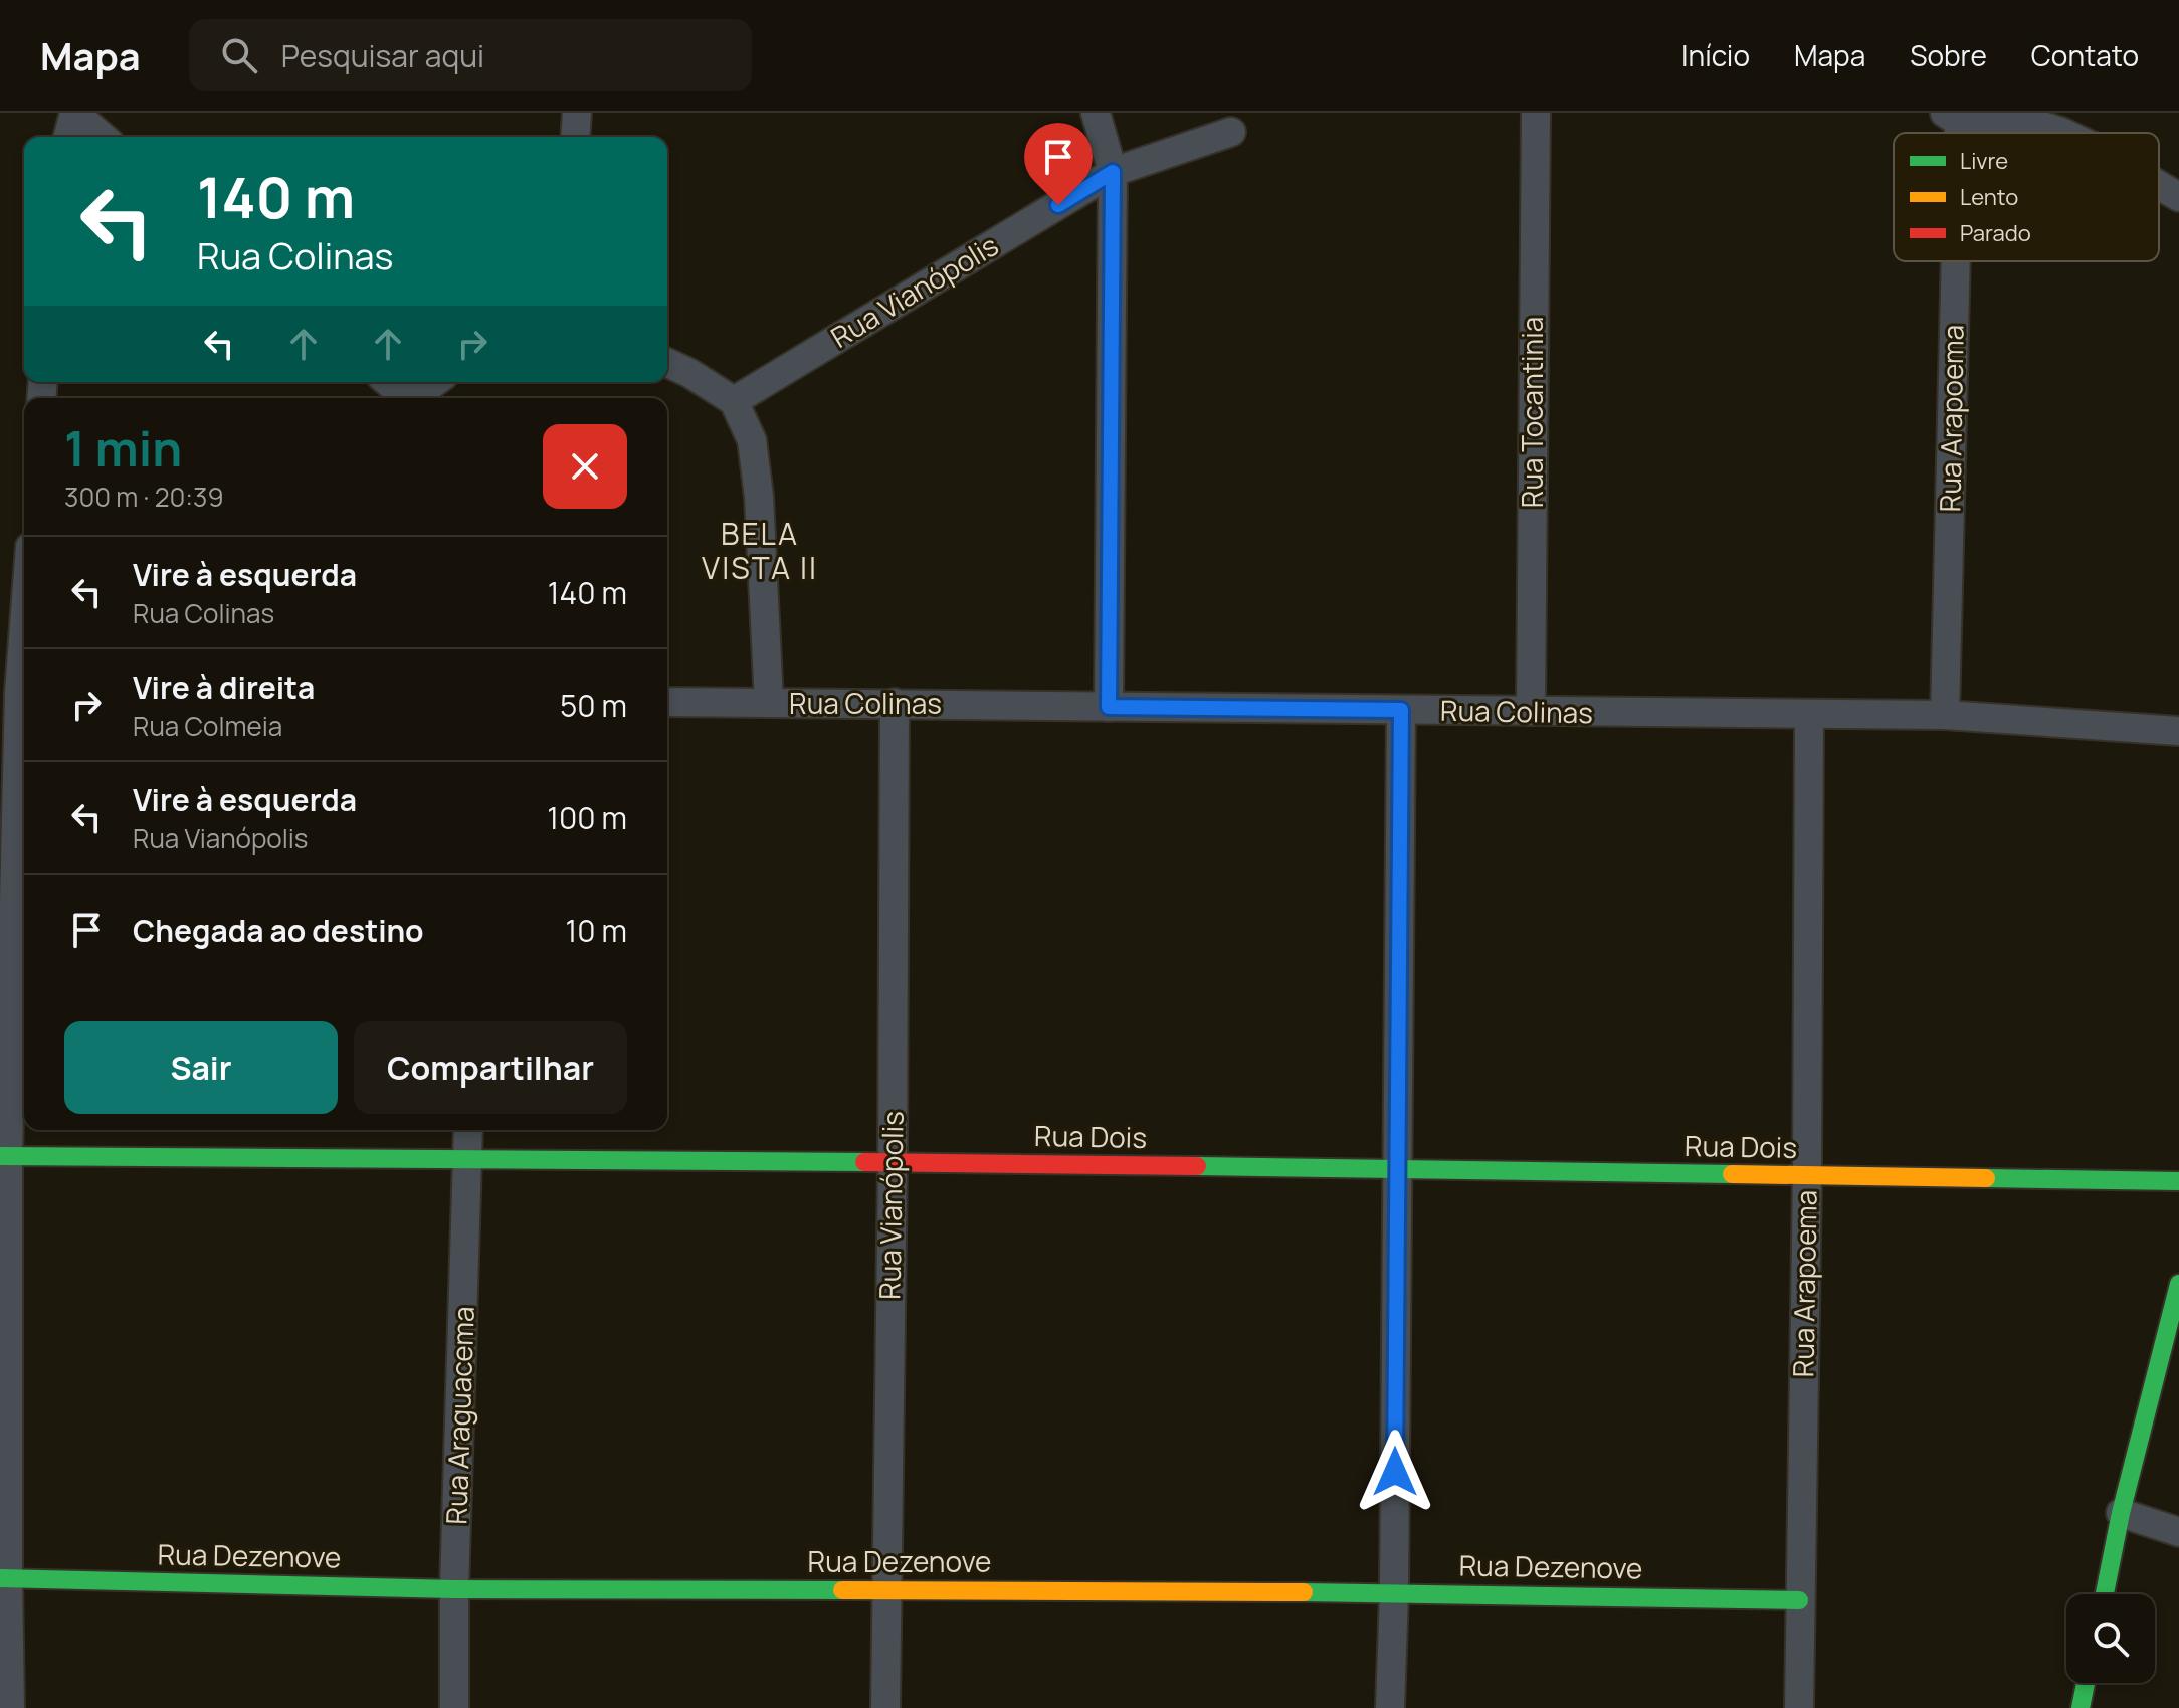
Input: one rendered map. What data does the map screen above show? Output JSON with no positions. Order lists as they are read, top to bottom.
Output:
{
  "streets": {
    "street": [
      "Rua Vianópolis",
      "Rua Tocantinia",
      "Rua Arapoema",
      "Rua Colinas",
      "Rua Dois",
      "Rua Araguacema",
      "Rua Dezenove"
    ]
  },
  "crossings": [
    ["Rua Vianópolis", "Rua Colinas"],
    ["Rua Vianópolis", "Rua Dois"],
    ["Rua Vianópolis", "Rua Dezenove"],
    ["Rua Tocantinia", "Rua Colinas"],
    ["Rua Arapoema", "Rua Colinas"],
    ["Rua Arapoema", "Rua Dois"],
    ["Rua Arapoema", "Rua Dezenove"],
    ["Rua Dois", "Rua Araguacema"],
    ["Rua Araguacema", "Rua Dezenove"]
  ],
  "districts": ["BELA VISTA II"],
  "legend": ["Livre", "Lento", "Parado"],
  "page": {
    "header": "Mapa",
    "search": "Pesquisar aqui",
    "nav": [
      "Início",
      "Mapa",
      "Sobre",
      "Contato"
    ],
    "turn": ["140 m", "Rua Colinas"],
    "heading": ["1 min", "300 m · 20:39"],
    "list": [
      {
        "name": "Vire à esquerda",
        "note": "Rua Colinas",
        "value": "140 m"
      },
      {
        "name": "Vire à direita",
        "note": "Rua Colmeia",
        "value": "50 m"
      },
      {
        "name": "Vire à esquerda",
        "note": "Rua Vianópolis",
        "value": "100 m"
      },
      {
        "name": "Chegada ao destino",
        "value": "10 m"
      }
    ],
    "buttons": ["Sair", "Compartilhar"]
  }
}
